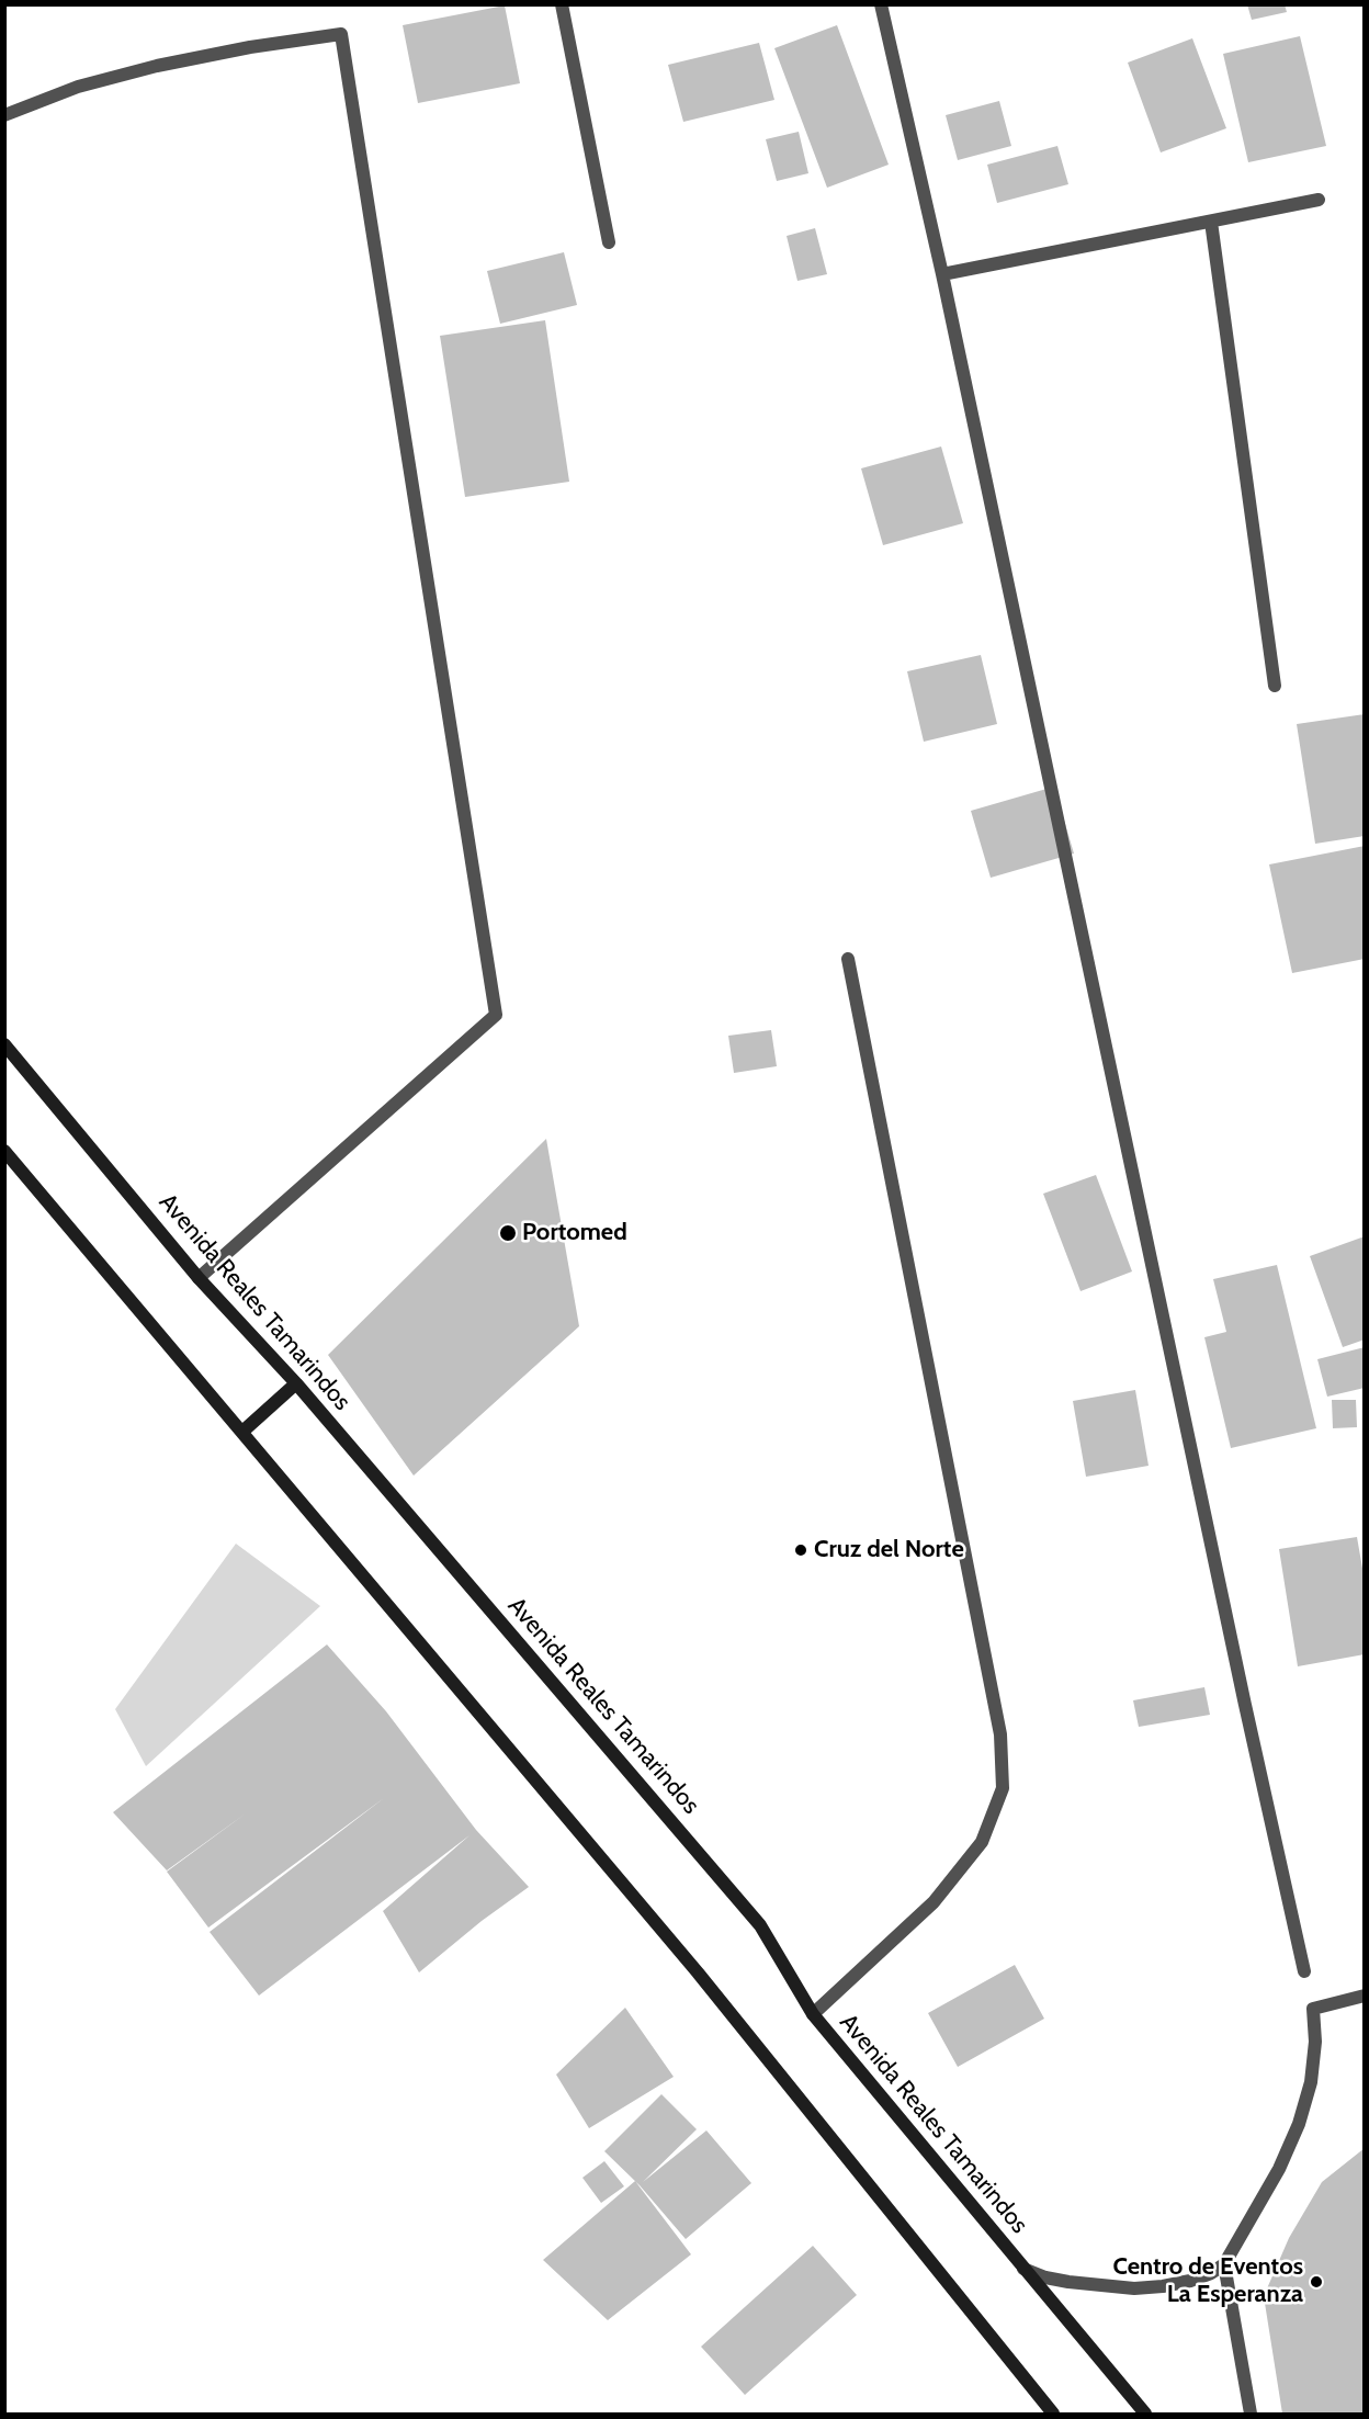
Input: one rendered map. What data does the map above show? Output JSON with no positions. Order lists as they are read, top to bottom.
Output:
{
  "streets": {
    "main road": ["Avenida Reales Tamarindos"]
  },
  "places": ["Portomed", "Cruz del Norte", "Centro de Eventos La Esperanza"]
}
